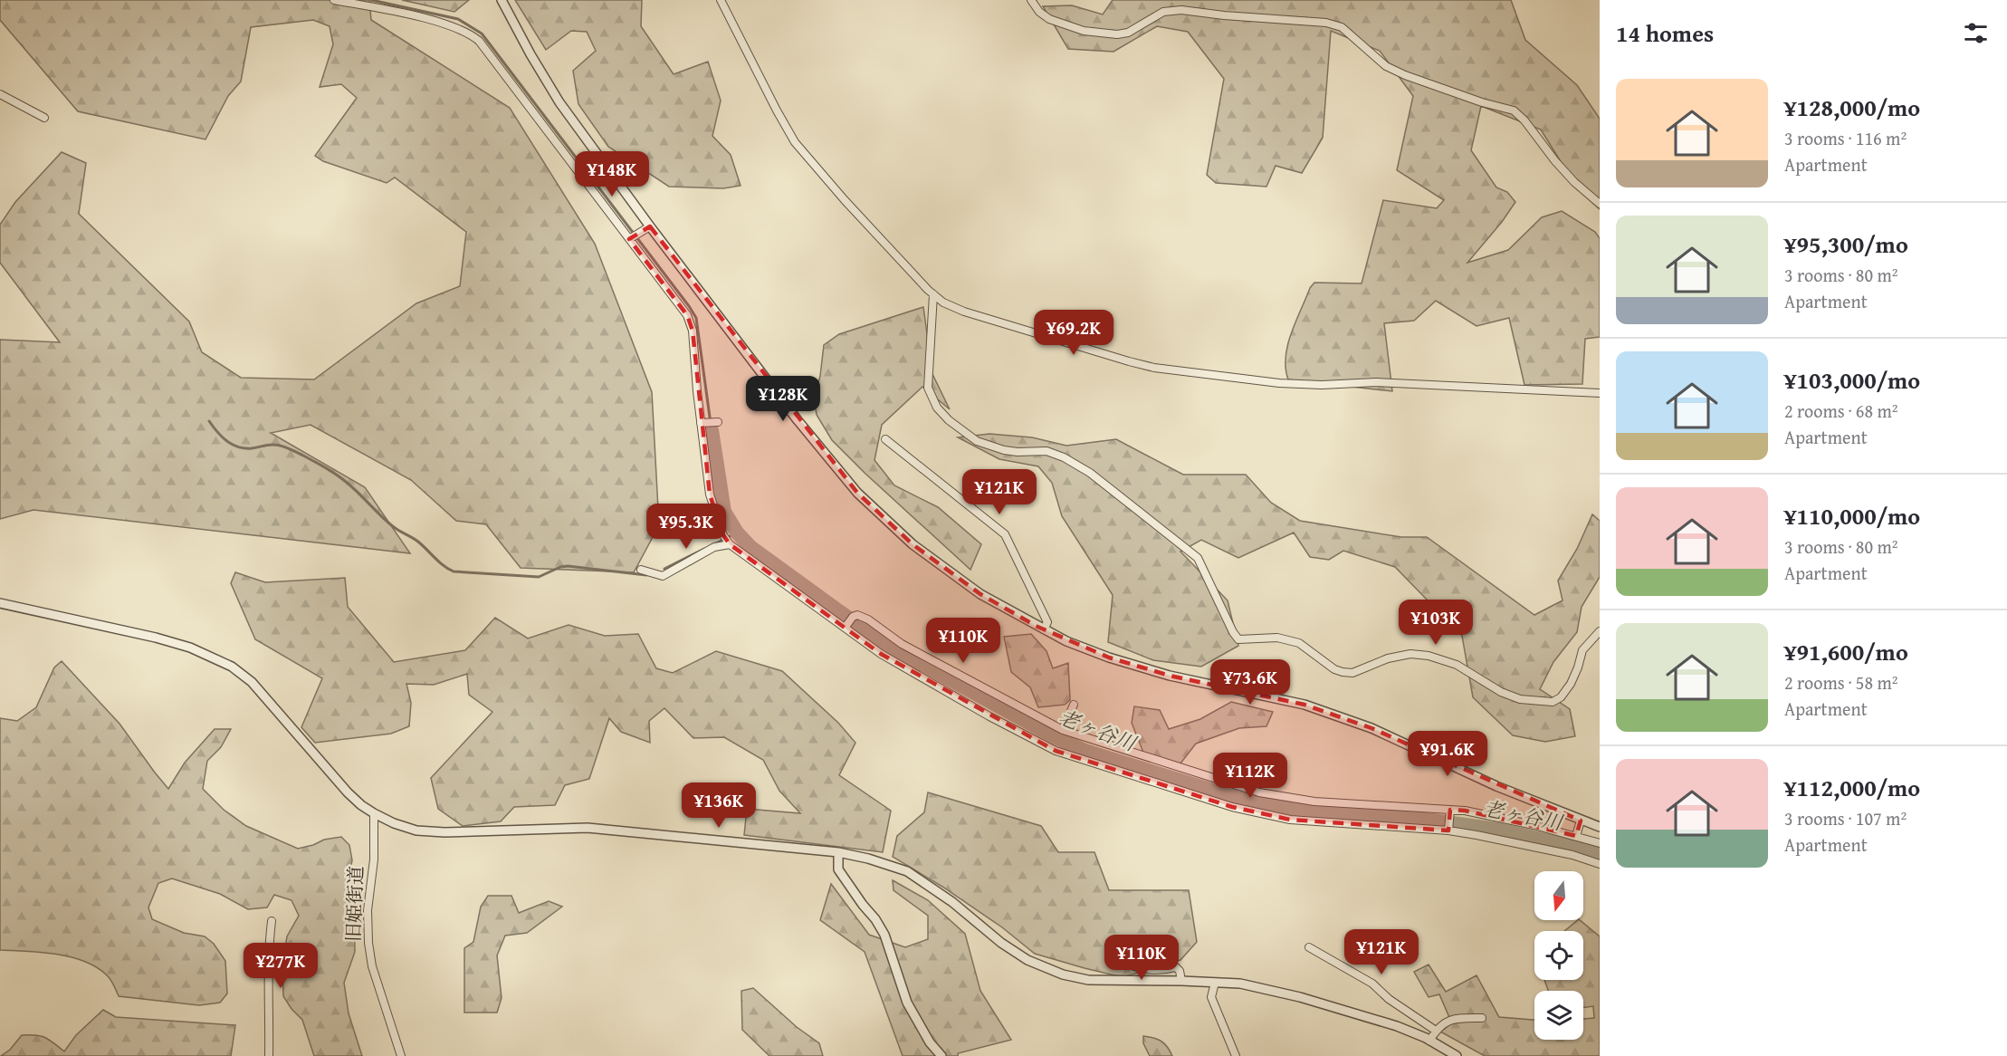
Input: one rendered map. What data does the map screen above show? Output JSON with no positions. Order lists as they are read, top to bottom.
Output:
{
  "streets": {
    "street": ["旧姫街道"]
  },
  "water": ["老ヶ谷川"],
  "north": "bottom",
  "page": {
    "heading": "14 homes",
    "list": [
      {
        "name": "¥128,000/mo",
        "note": "3 rooms · 116 m² · Apartment"
      },
      {
        "name": "¥95,300/mo",
        "note": "3 rooms · 80 m² · Apartment"
      },
      {
        "name": "¥103,000/mo",
        "note": "2 rooms · 68 m² · Apartment"
      },
      {
        "name": "¥110,000/mo",
        "note": "3 rooms · 80 m² · Apartment"
      },
      {
        "name": "¥91,600/mo",
        "note": "2 rooms · 58 m² · Apartment"
      },
      {
        "name": "¥112,000/mo",
        "note": "3 rooms · 107 m² · Apartment"
      }
    ],
    "price": [
      "¥148K",
      "¥69.2K",
      "¥128K",
      "¥121K",
      "¥95.3K",
      "¥103K",
      "¥110K",
      "¥73.6K",
      "¥91.6K",
      "¥112K",
      "¥136K",
      "¥121K",
      "¥110K",
      "¥277K"
    ]
  }
}
